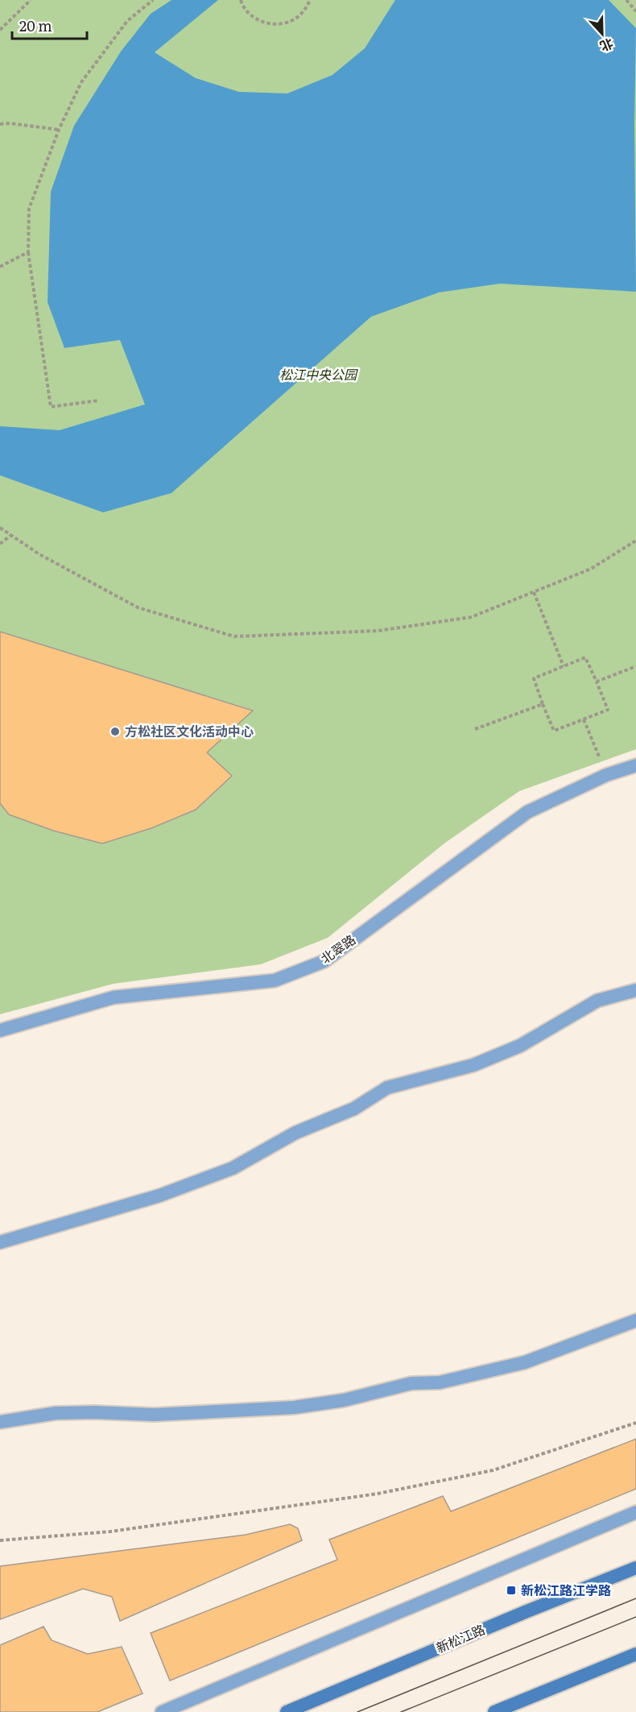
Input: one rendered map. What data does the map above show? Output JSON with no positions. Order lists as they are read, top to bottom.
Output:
{
  "streets": {
    "main road": ["新松江路"],
    "street": ["北翠路"]
  },
  "parks": ["松江中央公园"],
  "places": {
    "other": ["方松社区文化活动中心"],
    "transit": ["新松江路江学路"]
  },
  "scale_bar": "20 m",
  "north": "bottom"
}
